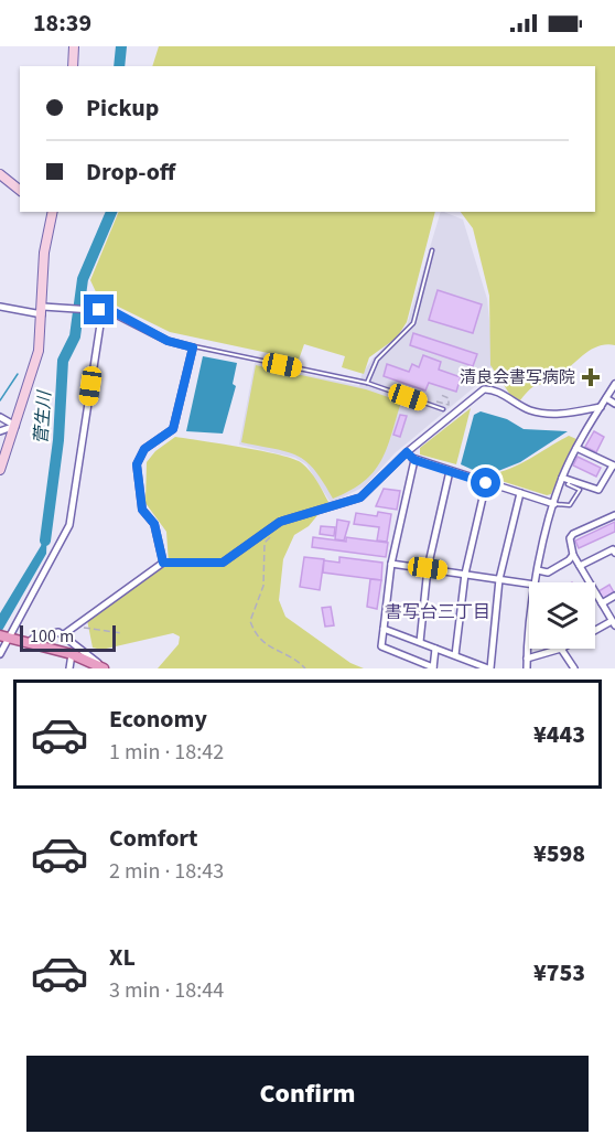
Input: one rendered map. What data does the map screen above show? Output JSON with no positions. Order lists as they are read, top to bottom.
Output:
{
  "districts": ["書写台三丁目"],
  "water": ["菅生川"],
  "places": {
    "health": ["清良会書写病院"]
  },
  "scale_bar": "100 m",
  "page": {
    "status": "18:39",
    "banner": ["Pickup", "Drop-off"],
    "scale": "100 m",
    "list": [
      {
        "name": "Economy",
        "note": "1 min · 18:42",
        "value": "¥443"
      },
      {
        "name": "Comfort",
        "note": "2 min · 18:43",
        "value": "¥598"
      },
      {
        "name": "XL",
        "note": "3 min · 18:44",
        "value": "¥753"
      }
    ],
    "buttons": "Confirm"
  }
}
